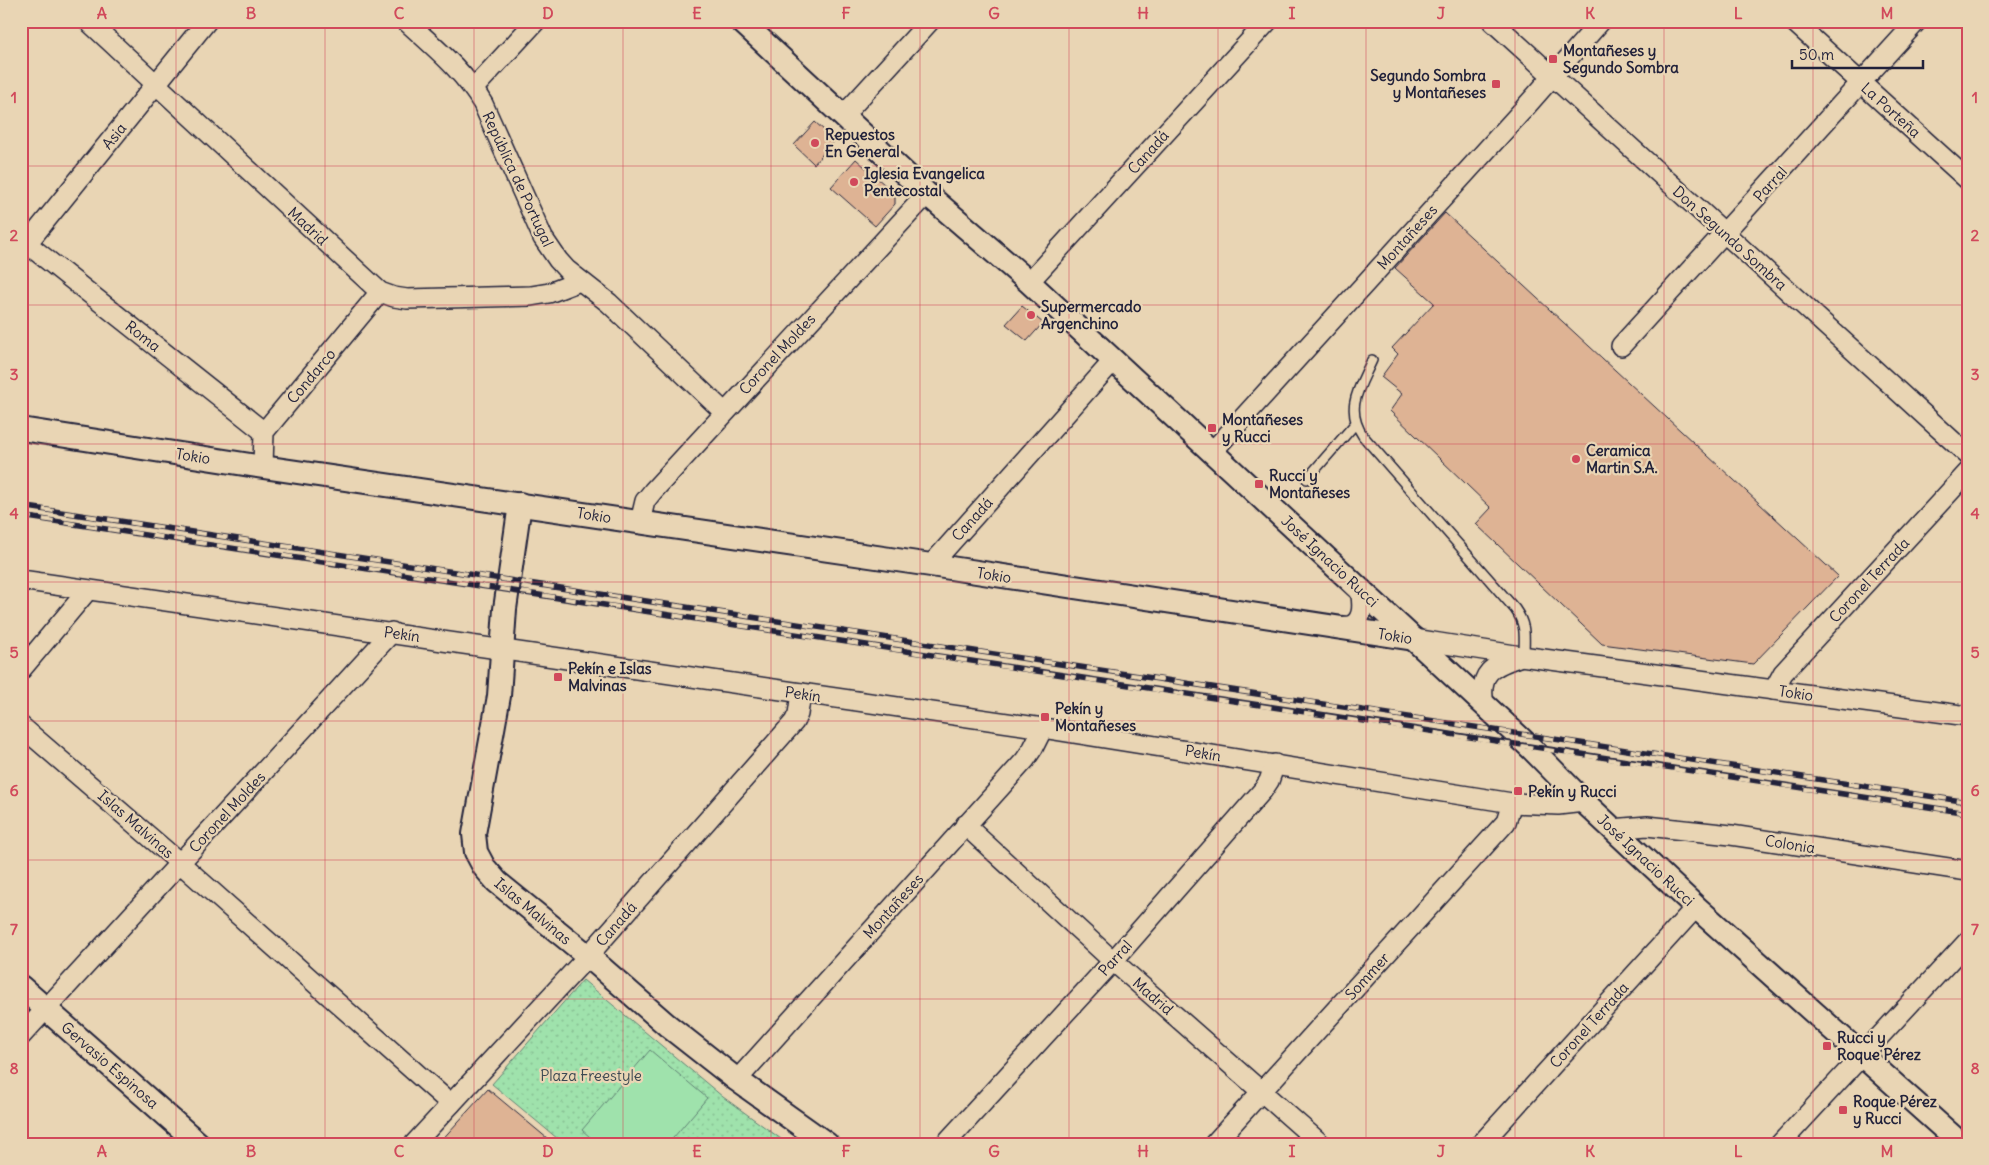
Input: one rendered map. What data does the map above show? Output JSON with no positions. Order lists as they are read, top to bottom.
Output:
{
  "streets": {
    "street": [
      "La Porteña",
      "Asia",
      "Canadá",
      "República de Portugal",
      "Parral",
      "Madrid",
      "Montañeses",
      "Don Segundo Sombra",
      "Roma",
      "Coronel Moldes",
      "Condarco",
      "Tokio",
      "José Ignacio Rucci",
      "Coronel Terrada",
      "Pekín",
      "Islas Malvinas",
      "Colonia",
      "Sommer",
      "Gervasio Espinosa"
    ]
  },
  "crossings": [
    ["La Porteña", "Parral"],
    ["Asia", "Madrid"],
    ["Asia", "Roma"],
    ["Canadá", "Tokio"],
    ["Canadá", "José Ignacio Rucci"],
    ["Canadá", "Pekín"],
    ["Canadá", "Islas Malvinas"],
    ["República de Portugal", "Madrid"],
    ["República de Portugal", "Coronel Moldes"],
    ["Parral", "Madrid"],
    ["Parral", "Don Segundo Sombra"],
    ["Parral", "Pekín"],
    ["Madrid", "Montañeses"],
    ["Madrid", "Condarco"],
    ["Madrid", "Sommer"],
    ["Montañeses", "Don Segundo Sombra"],
    ["Montañeses", "José Ignacio Rucci"],
    ["Montañeses", "Pekín"],
    ["Montañeses", "Islas Malvinas"],
    ["Roma", "Condarco"],
    ["Coronel Moldes", "Tokio"],
    ["Coronel Moldes", "José Ignacio Rucci"],
    ["Coronel Moldes", "Pekín"],
    ["Coronel Moldes", "Islas Malvinas"],
    ["Coronel Moldes", "Gervasio Espinosa"],
    ["Tokio", "José Ignacio Rucci"],
    ["Tokio", "Coronel Terrada"],
    ["Tokio", "Islas Malvinas"],
    ["José Ignacio Rucci", "Coronel Terrada"],
    ["José Ignacio Rucci", "Pekín"],
    ["José Ignacio Rucci", "Colonia"],
    ["Pekín", "Islas Malvinas"],
    ["Pekín", "Sommer"]
  ],
  "parks": ["Plaza Freestyle"],
  "places": {
    "transit": [
      "Montañeses y Segundo Sombra",
      "Segundo Sombra y Montañeses",
      "Montañeses y Rucci",
      "Rucci y Montañeses",
      "Pekín e Islas Malvinas",
      "Pekín y Montañeses",
      "Pekín y Rucci",
      "Rucci y Roque Pérez",
      "Roque Pérez y Rucci"
    ],
    "other": [
      "Repuestos En General",
      "Iglesia Evangelica Pentecostal",
      "Supermercado Argenchino",
      "Ceramica Martin S.A."
    ]
  },
  "scale_bar": "50 m",
  "grid": {
    "columns": [
      "A",
      "B",
      "C",
      "D",
      "E",
      "F",
      "G",
      "H",
      "I",
      "J",
      "K",
      "L",
      "M"
    ],
    "rows": [
      "1",
      "2",
      "3",
      "4",
      "5",
      "6",
      "7",
      "8"
    ]
  }
}
